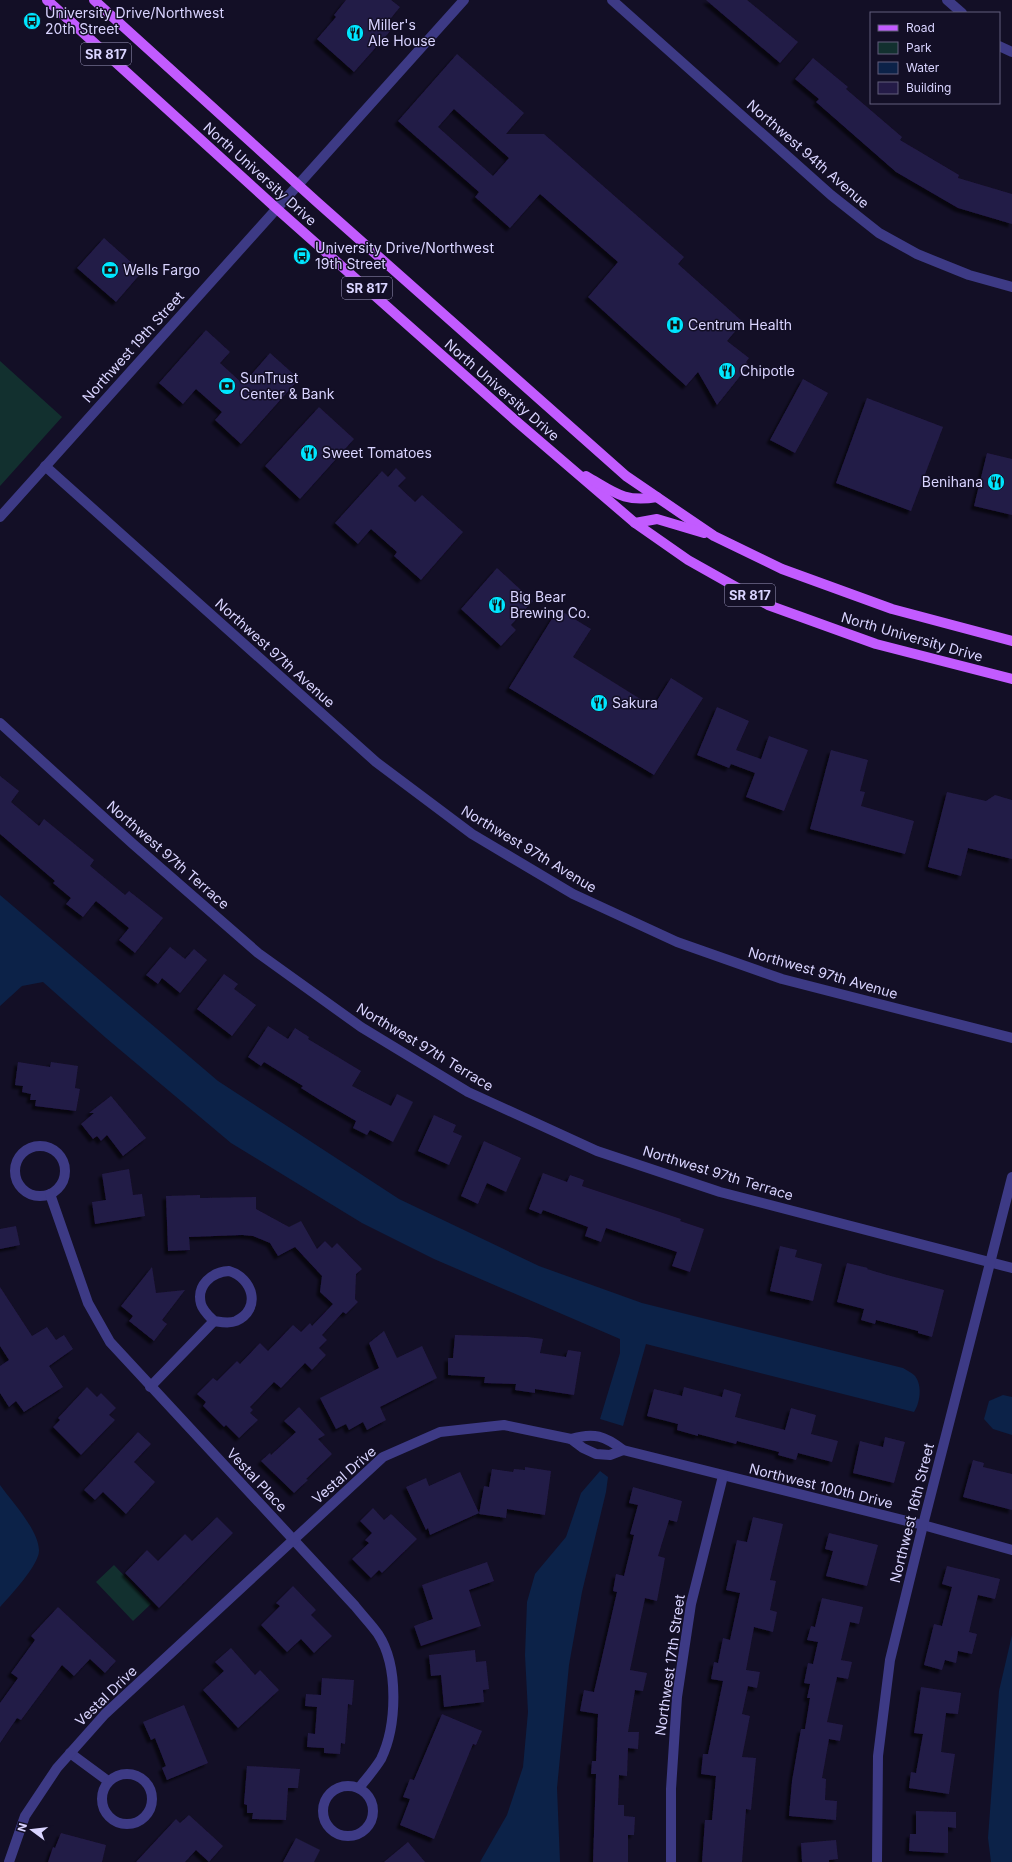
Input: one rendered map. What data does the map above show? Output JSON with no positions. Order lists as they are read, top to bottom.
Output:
{
  "streets": {
    "main road": ["SR 817", "North University Drive"],
    "street": [
      "Northwest 94th Avenue",
      "Northwest 19th Street",
      "Northwest 97th Avenue",
      "Northwest 97th Terrace",
      "Vestal Drive",
      "Vestal Place",
      "Northwest 100th Drive",
      "Northwest 16th Street",
      "Northwest 17th Street"
    ]
  },
  "crossings": [
    ["North University Drive", "Northwest 19th Street"],
    ["Northwest 19th Street", "Northwest 97th Avenue"],
    ["Northwest 97th Terrace", "Northwest 16th Street"],
    ["Vestal Drive", "Vestal Place"],
    ["Vestal Drive", "Northwest 100th Drive"],
    ["Northwest 100th Drive", "Northwest 16th Street"],
    ["Northwest 100th Drive", "Northwest 17th Street"]
  ],
  "places": {
    "bus stop": ["University Drive/Northwest 20th Street", "University Drive/Northwest 19th Street"],
    "restaurant": [
      "Miller's Ale House",
      "Chipotle",
      "Sweet Tomatoes",
      "Benihana",
      "Big Bear Brewing Co.",
      "Sakura"
    ],
    "bank": ["Wells Fargo", "SunTrust Center & Bank"],
    "hospital": ["Centrum Health"]
  },
  "legend": [
    "Road",
    "Park",
    "Water",
    "Building"
  ],
  "north": "left"
}
